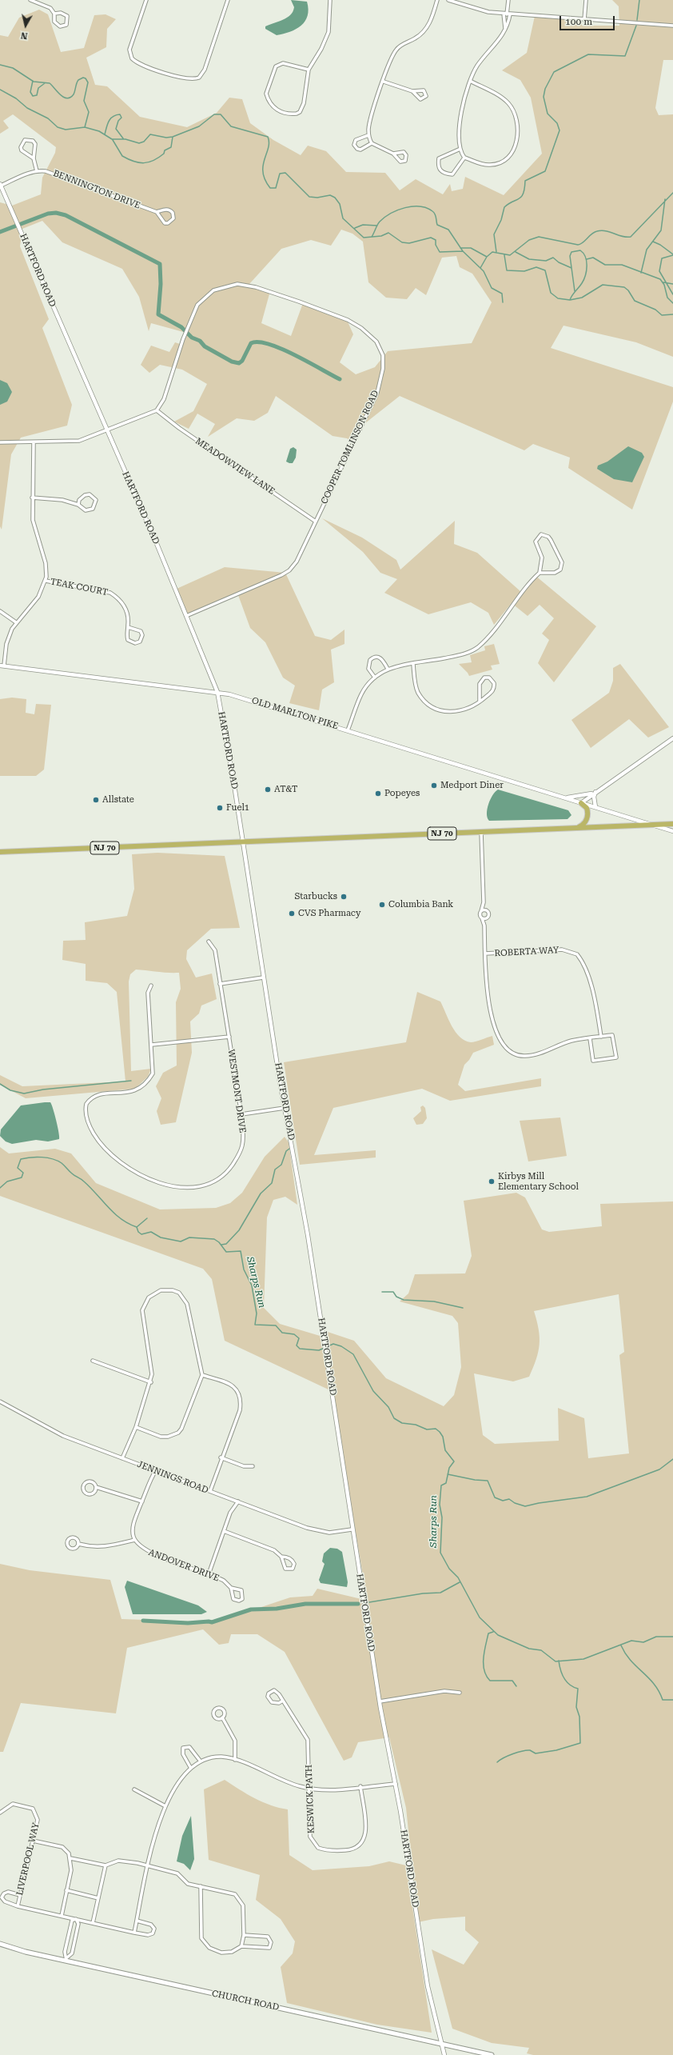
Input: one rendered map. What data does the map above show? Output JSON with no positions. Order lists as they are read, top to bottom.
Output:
{
  "streets": {
    "highway": ["NJ 70"],
    "main road": ["CHURCH ROAD"],
    "street": [
      "BENNINGTON DRIVE",
      "HARTFORD ROAD",
      "COOPER TOMLINSON ROAD",
      "MEADOWVIEW LANE",
      "TEAK COURT",
      "OLD MARLTON PIKE",
      "ROBERTA WAY",
      "WESTMONT DRIVE",
      "JENNINGS ROAD",
      "ANDOVER DRIVE",
      "KESWICK PATH",
      "LIVERPOOL WAY"
    ]
  },
  "crossings": [
    ["BENNINGTON DRIVE", "HARTFORD ROAD"],
    ["HARTFORD ROAD", "COOPER TOMLINSON ROAD"],
    ["HARTFORD ROAD", "OLD MARLTON PIKE"],
    ["HARTFORD ROAD", "NJ 70"],
    ["HARTFORD ROAD", "JENNINGS ROAD"],
    ["HARTFORD ROAD", "CHURCH ROAD"],
    ["COOPER TOMLINSON ROAD", "MEADOWVIEW LANE"],
    ["OLD MARLTON PIKE", "NJ 70"]
  ],
  "water": ["Sharps Run"],
  "places": [
    "Medport Diner",
    "AT&T",
    "Popeyes",
    "Allstate",
    "Fuel1",
    "Starbucks",
    "Columbia Bank",
    "CVS Pharmacy",
    "Kirbys Mill Elementary School"
  ],
  "scale_bar": "100 m",
  "north": "bottom"
}
